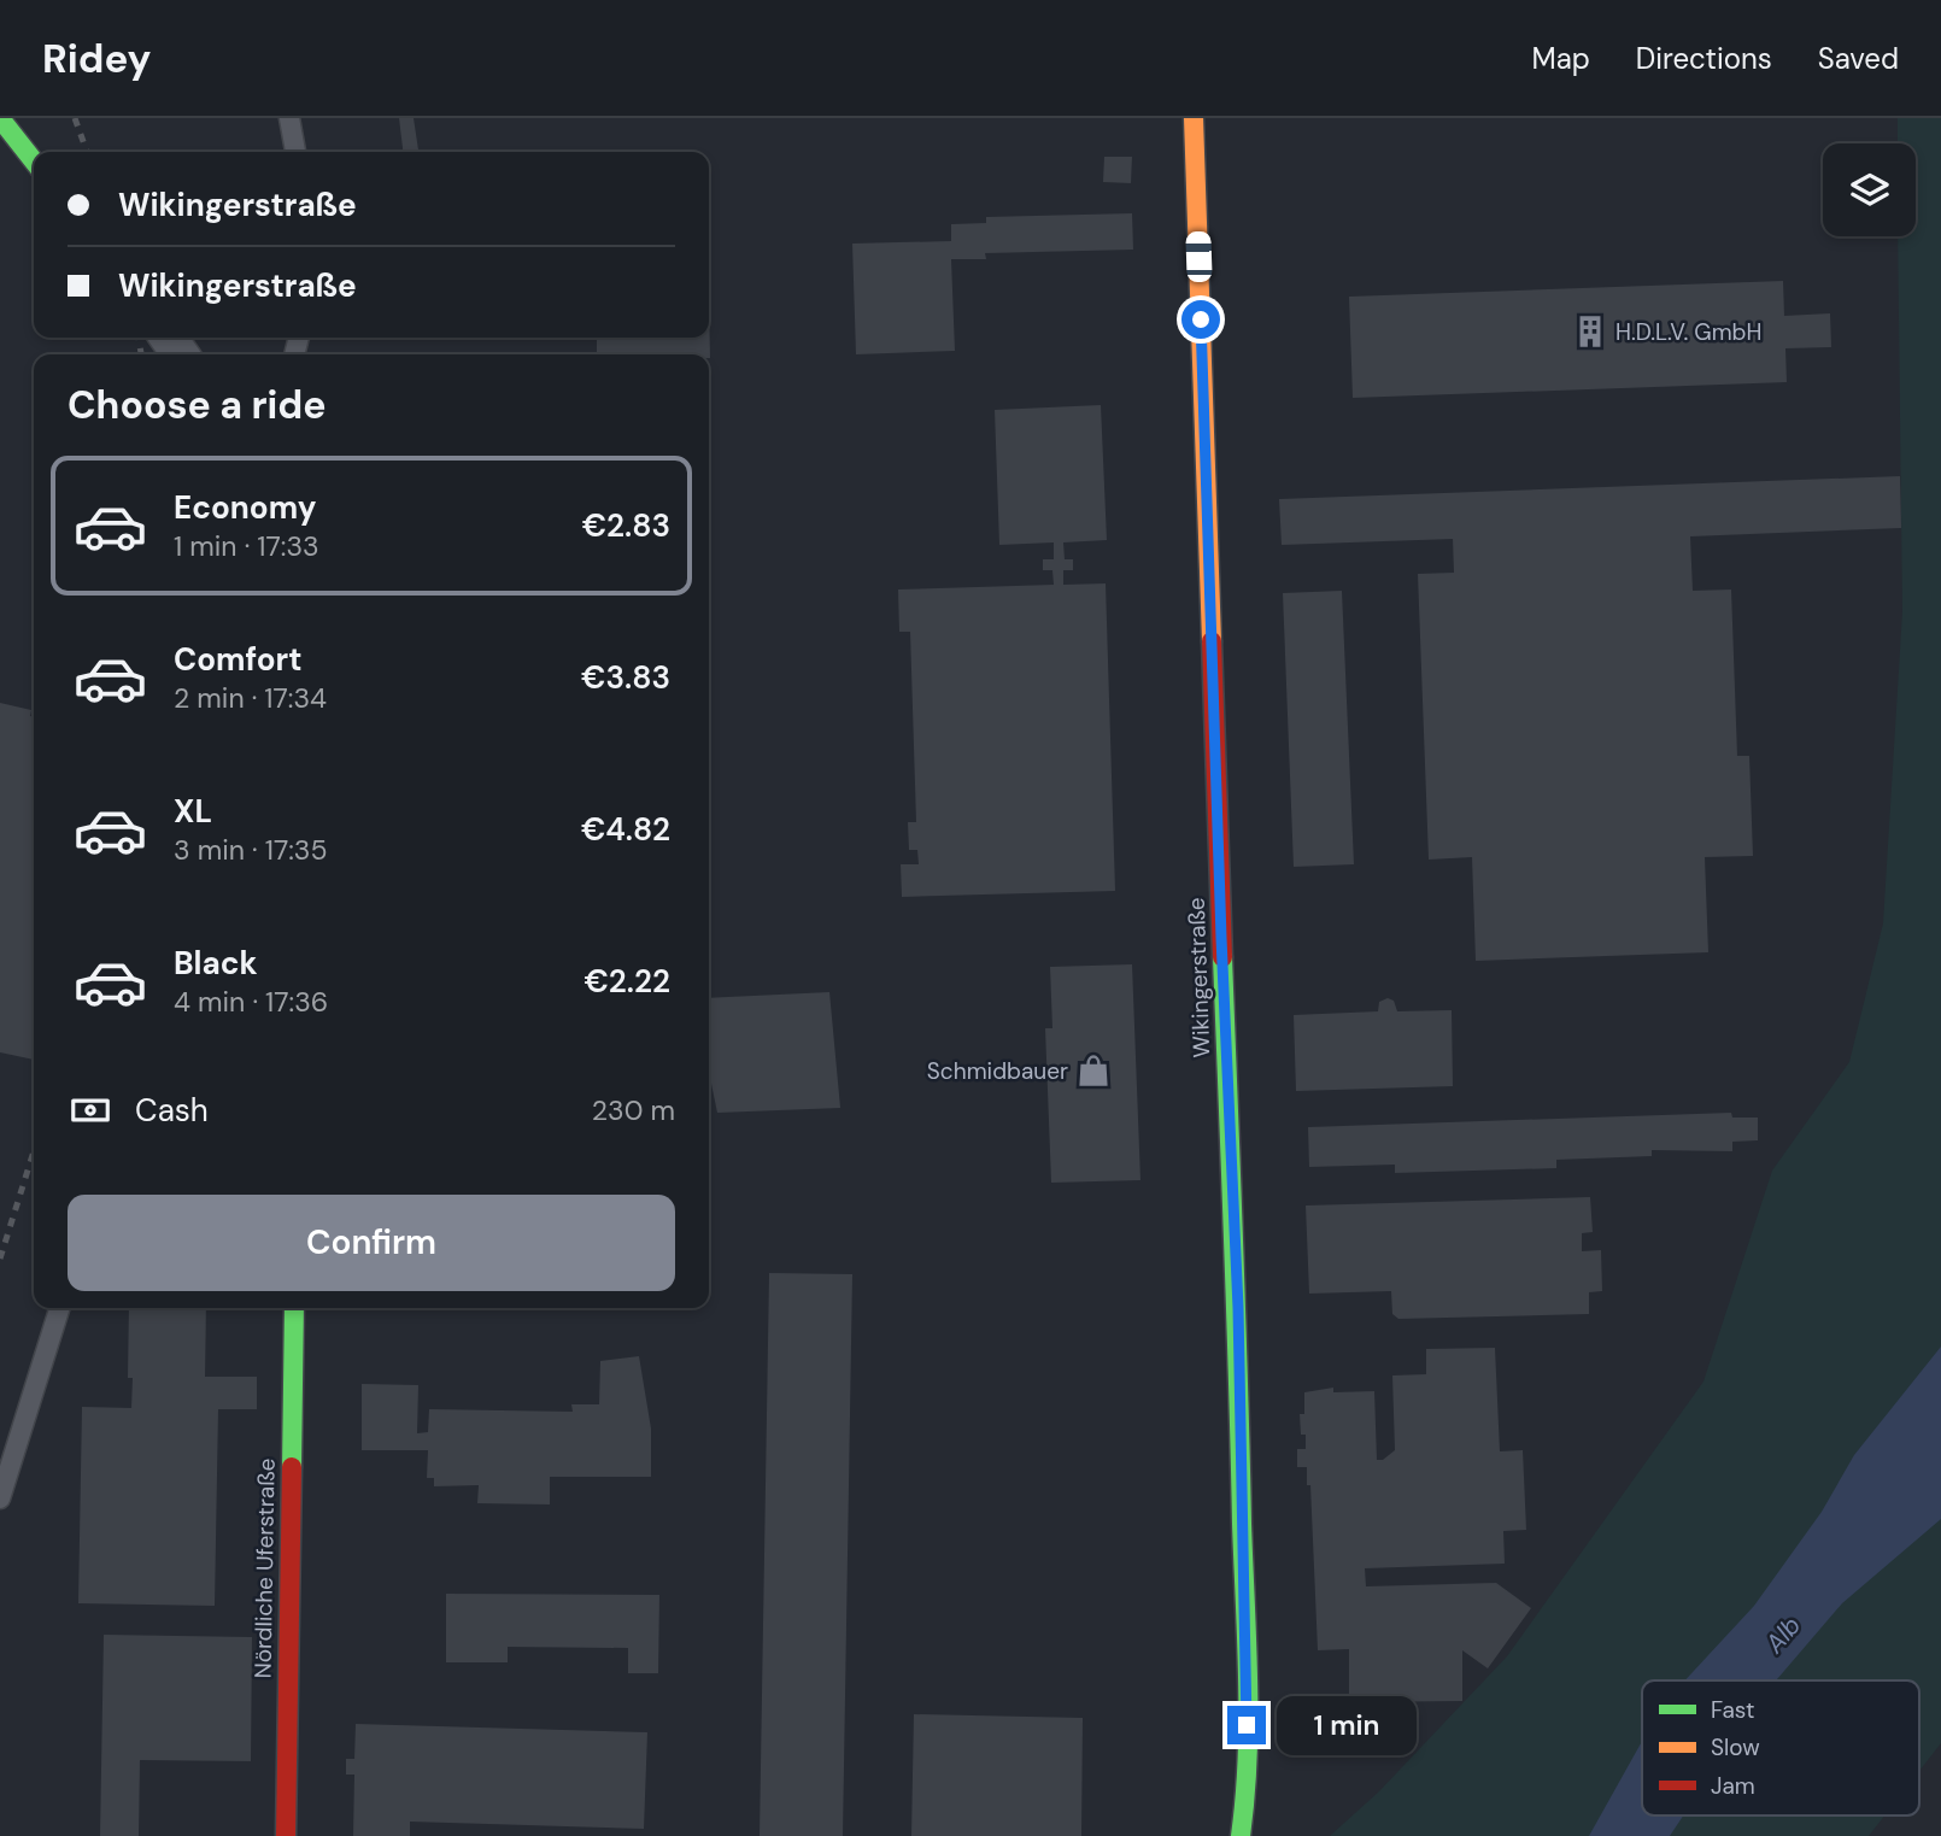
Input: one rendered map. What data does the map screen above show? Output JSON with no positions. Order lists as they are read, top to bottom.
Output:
{
  "streets": {
    "street": ["Wikingerstraße", "Nördliche Uferstraße"]
  },
  "water": ["Alb"],
  "places": {
    "building": ["H.D.L.V. GmbH"],
    "shop": ["Schmidbauer"]
  },
  "legend": ["Fast", "Slow", "Jam"],
  "page": {
    "header": "Ridey",
    "nav": ["Map", "Directions", "Saved"],
    "banner": ["Wikingerstraße", "Wikingerstraße"],
    "heading": "Choose a ride",
    "list": [
      {
        "name": "Economy",
        "note": "1 min · 17:33",
        "value": "€2.83"
      },
      {
        "name": "Comfort",
        "note": "2 min · 17:34",
        "value": "€3.83"
      },
      {
        "name": "XL",
        "note": "3 min · 17:35",
        "value": "€4.82"
      },
      {
        "name": "Black",
        "note": "4 min · 17:36",
        "value": "€2.22"
      }
    ],
    "pay": ["Cash", "230 m"],
    "buttons": "Confirm",
    "bubble": "1 min"
  }
}
